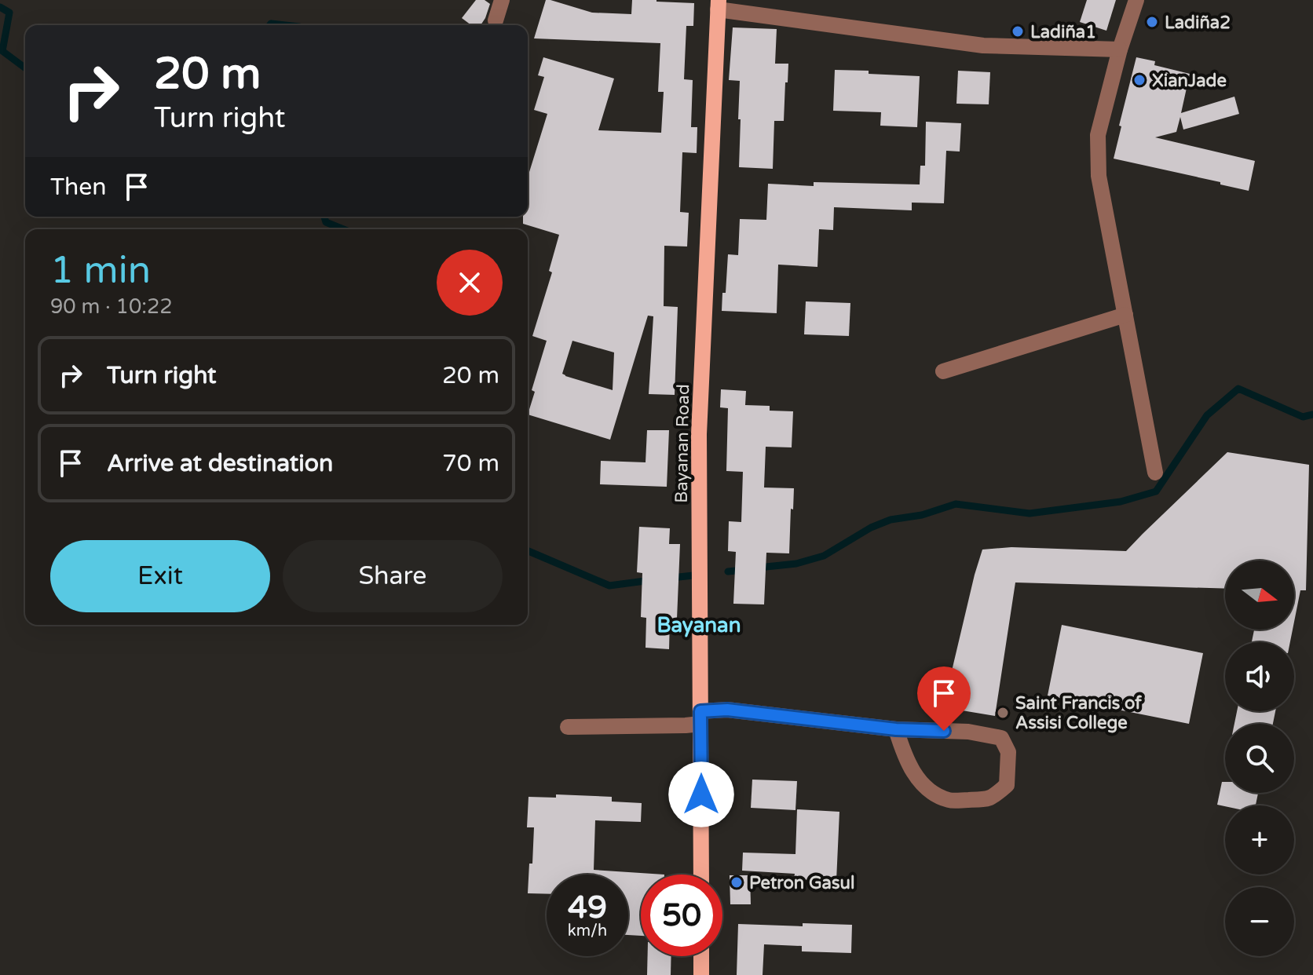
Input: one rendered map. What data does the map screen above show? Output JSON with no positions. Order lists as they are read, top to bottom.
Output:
{
  "streets": {
    "main road": ["Bayanan Road"]
  },
  "districts": ["Bayanan"],
  "places": [
    "Ladiña2",
    "Ladiña1",
    "XianJade",
    "Saint Francis of Assisi College",
    "Petron Gasul"
  ],
  "north": "right",
  "page": {
    "turn": ["20 m", "Turn right"],
    "then": "Then",
    "heading": ["1 min", "90 m · 10:22"],
    "list": [
      {
        "name": "Turn right",
        "value": "20 m"
      },
      {
        "name": "Arrive at destination",
        "value": "70 m"
      }
    ],
    "buttons": ["Exit", "Share"],
    "map_buttons": ["+", "−"],
    "speed": "49 km/h",
    "limit": "50"
  }
}
